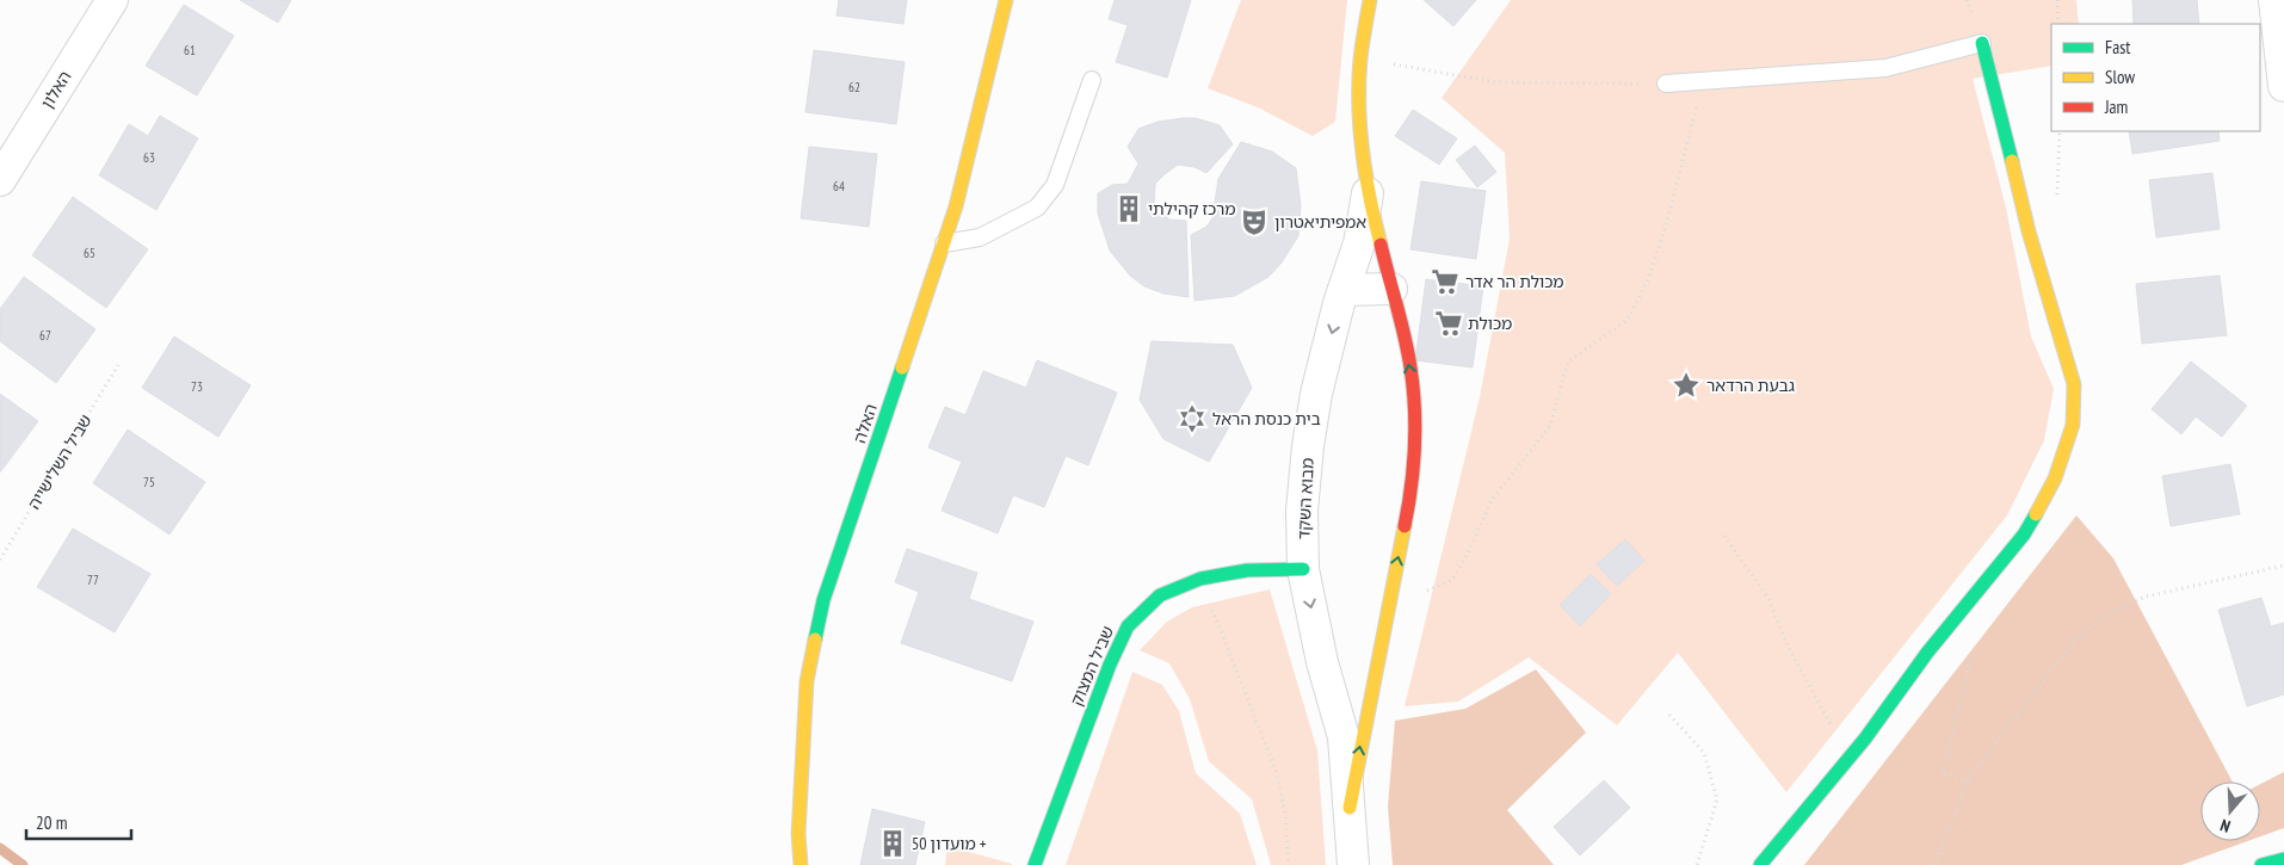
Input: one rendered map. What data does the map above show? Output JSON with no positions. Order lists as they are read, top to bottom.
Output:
{
  "streets": {
    "street": [
      "האלון",
      "האלה",
      "מבוא השקד",
      "שביל המצוק"
    ],
    "path": ["שביל השלישייה"]
  },
  "crossings": [
    ["מבוא השקד", "שביל המצוק"]
  ],
  "places": {
    "building": ["מרכז קהילתי", "מועדון 50 +"],
    "theatre": ["אמפיתיאטרון"],
    "supermarket": ["מכולת הר אדר", "מכולת"],
    "place": ["גבעת הרדאר"],
    "synagogue": ["בית כנסת הראל"]
  },
  "house_numbers": [
    "61",
    "62",
    "63",
    "64",
    "65",
    "67",
    "73",
    "75",
    "77"
  ],
  "legend": ["Fast", "Slow", "Jam"],
  "scale_bar": "20 m",
  "north": "bottom"
}
